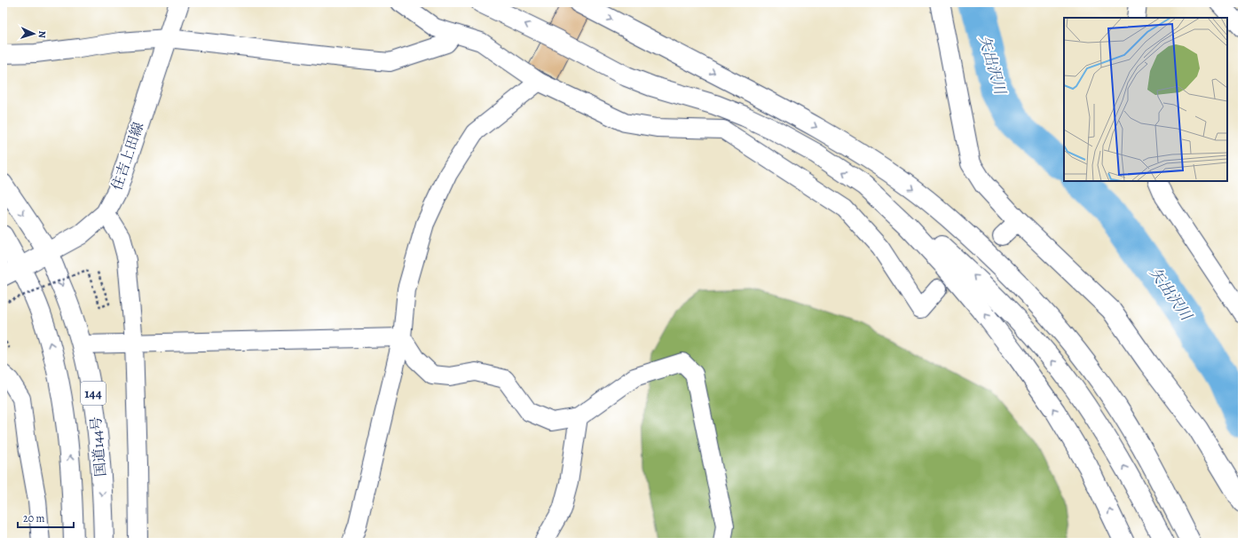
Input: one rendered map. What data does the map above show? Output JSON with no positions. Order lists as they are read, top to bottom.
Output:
{
  "streets": {
    "main road": ["住吉上田線", "144", "国道144号"]
  },
  "crossings": [
    ["住吉上田線", "144"],
    ["住吉上田線", "国道144号"],
    ["144", "国道144号"]
  ],
  "water": ["矢出沢川"],
  "scale_bar": "20 m",
  "north": "right"
}
